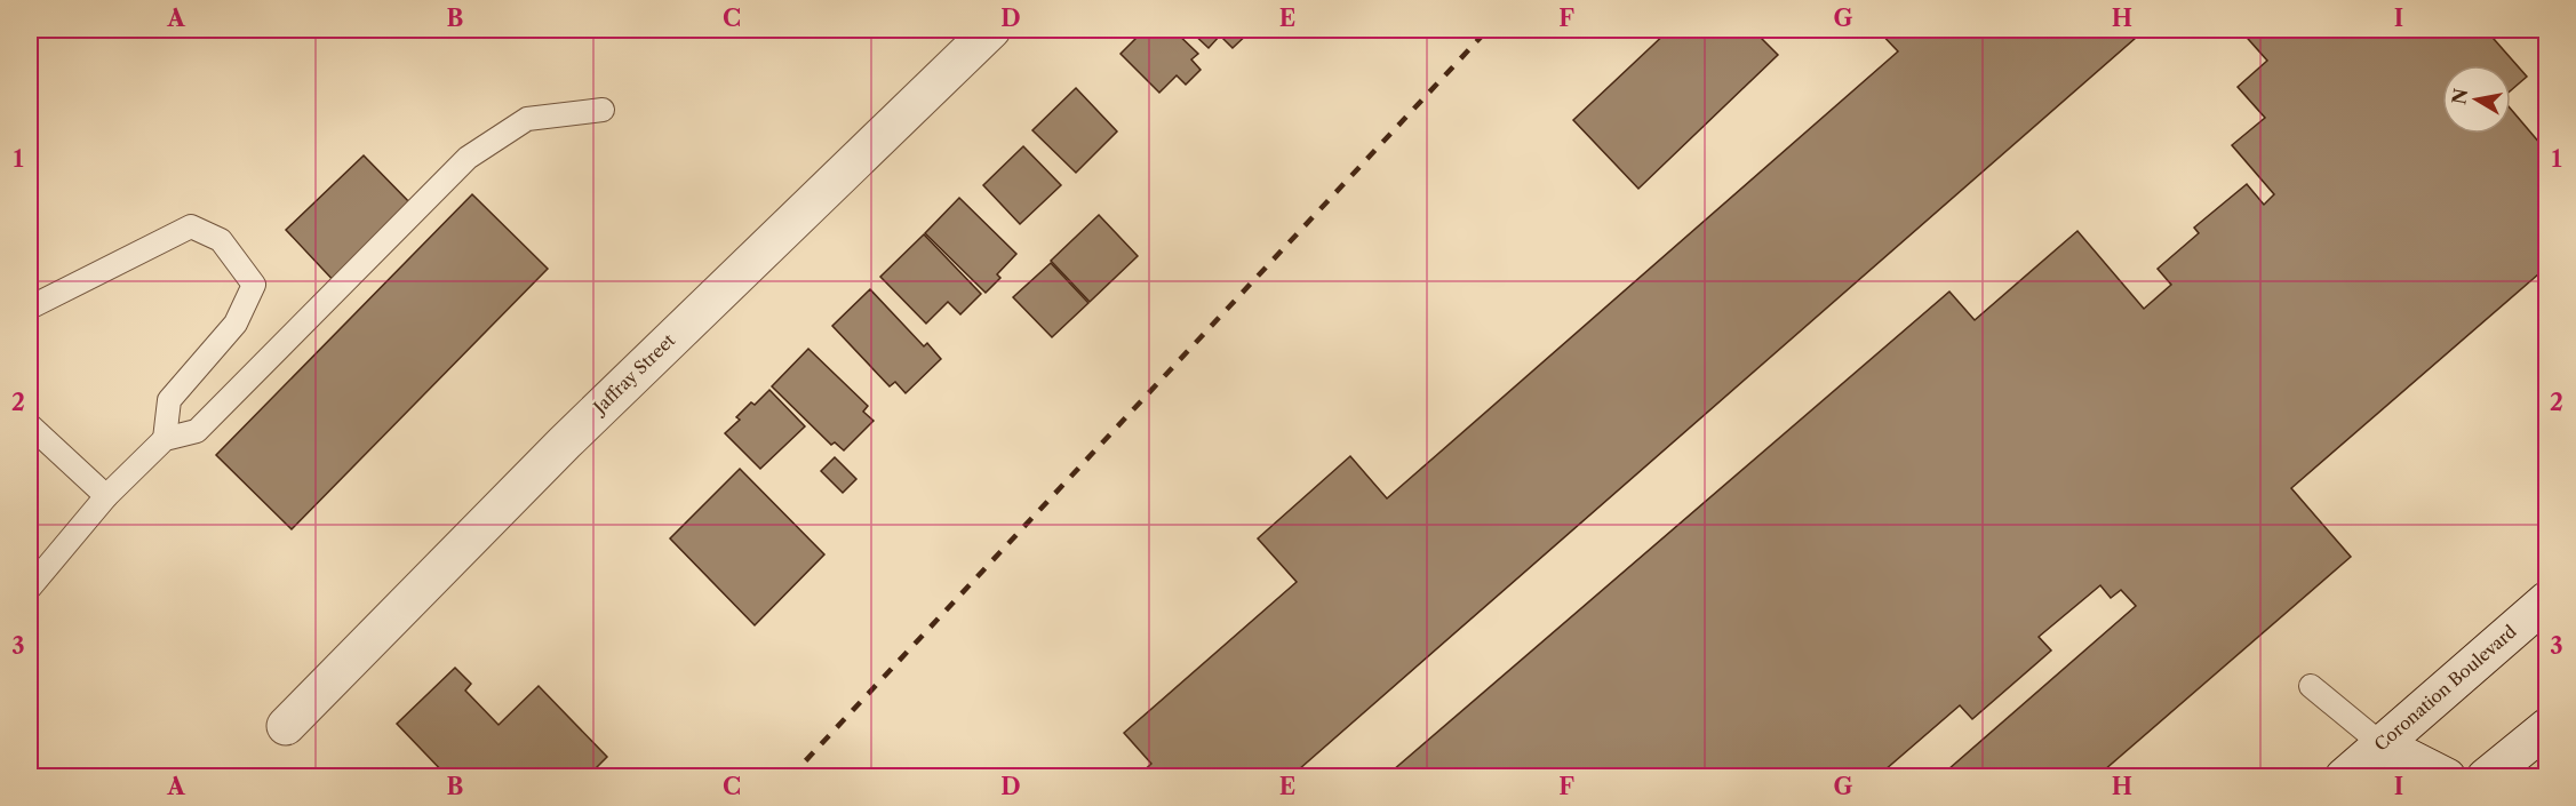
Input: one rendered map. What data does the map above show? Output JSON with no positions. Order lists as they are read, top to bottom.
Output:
{
  "streets": {
    "street": ["Jaffray Street", "Coronation Boulevard"]
  },
  "north": "left",
  "grid": {
    "columns": [
      "A",
      "B",
      "C",
      "D",
      "E",
      "F",
      "G",
      "H",
      "I"
    ],
    "rows": ["1", "2", "3"]
  }
}
